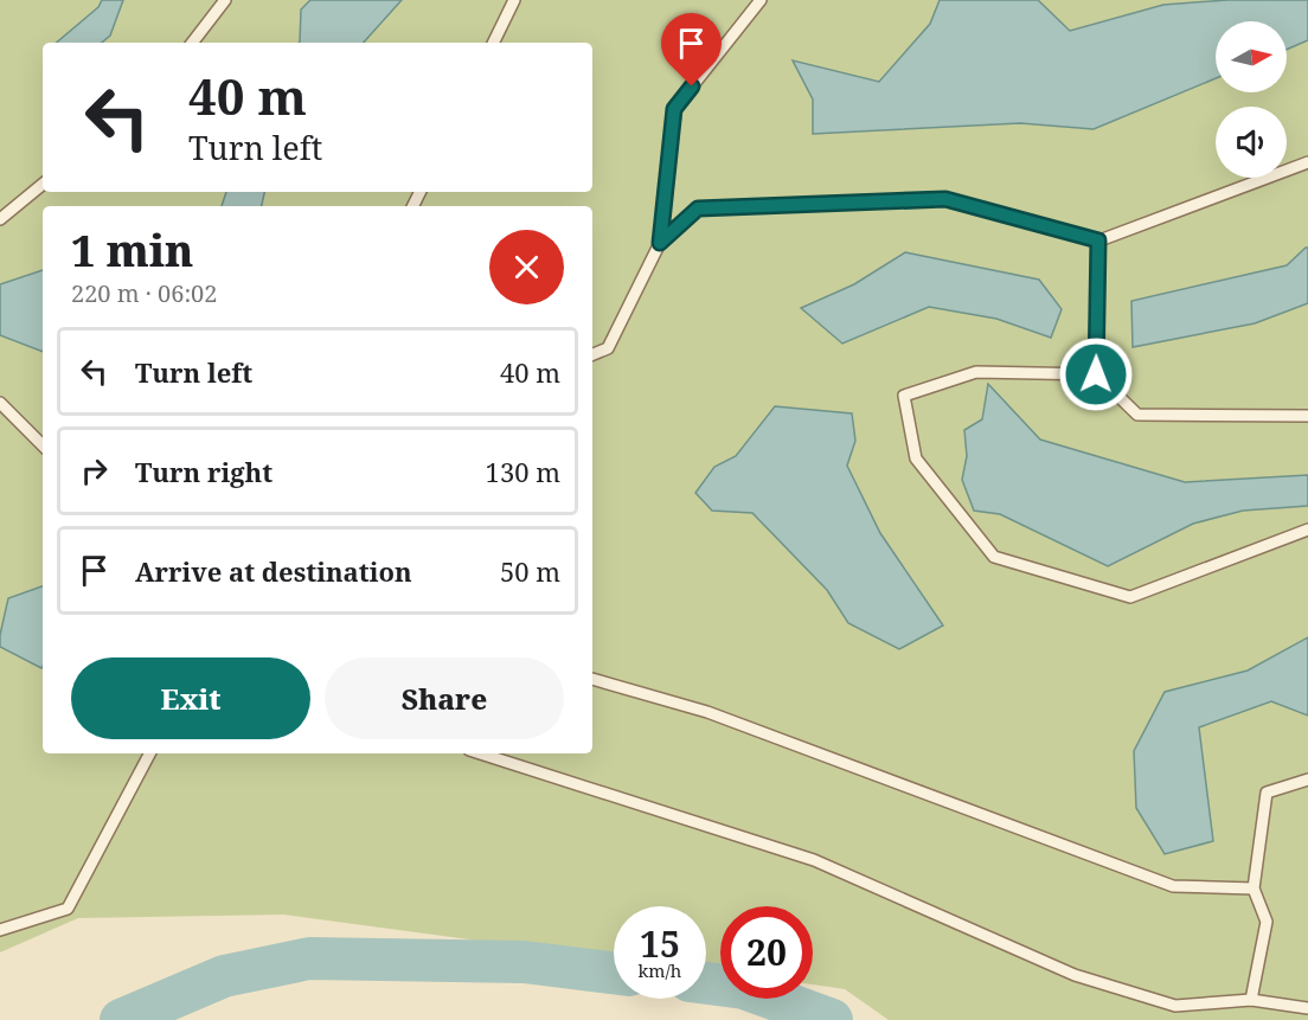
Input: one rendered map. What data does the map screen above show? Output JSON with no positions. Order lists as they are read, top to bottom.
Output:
{
  "north": "right",
  "page": {
    "turn": ["40 m", "Turn left"],
    "heading": ["1 min", "220 m · 06:02"],
    "list": [
      {
        "name": "Turn left",
        "value": "40 m"
      },
      {
        "name": "Turn right",
        "value": "130 m"
      },
      {
        "name": "Arrive at destination",
        "value": "50 m"
      }
    ],
    "buttons": ["Exit", "Share"],
    "speed": "15 km/h",
    "limit": "20"
  }
}
